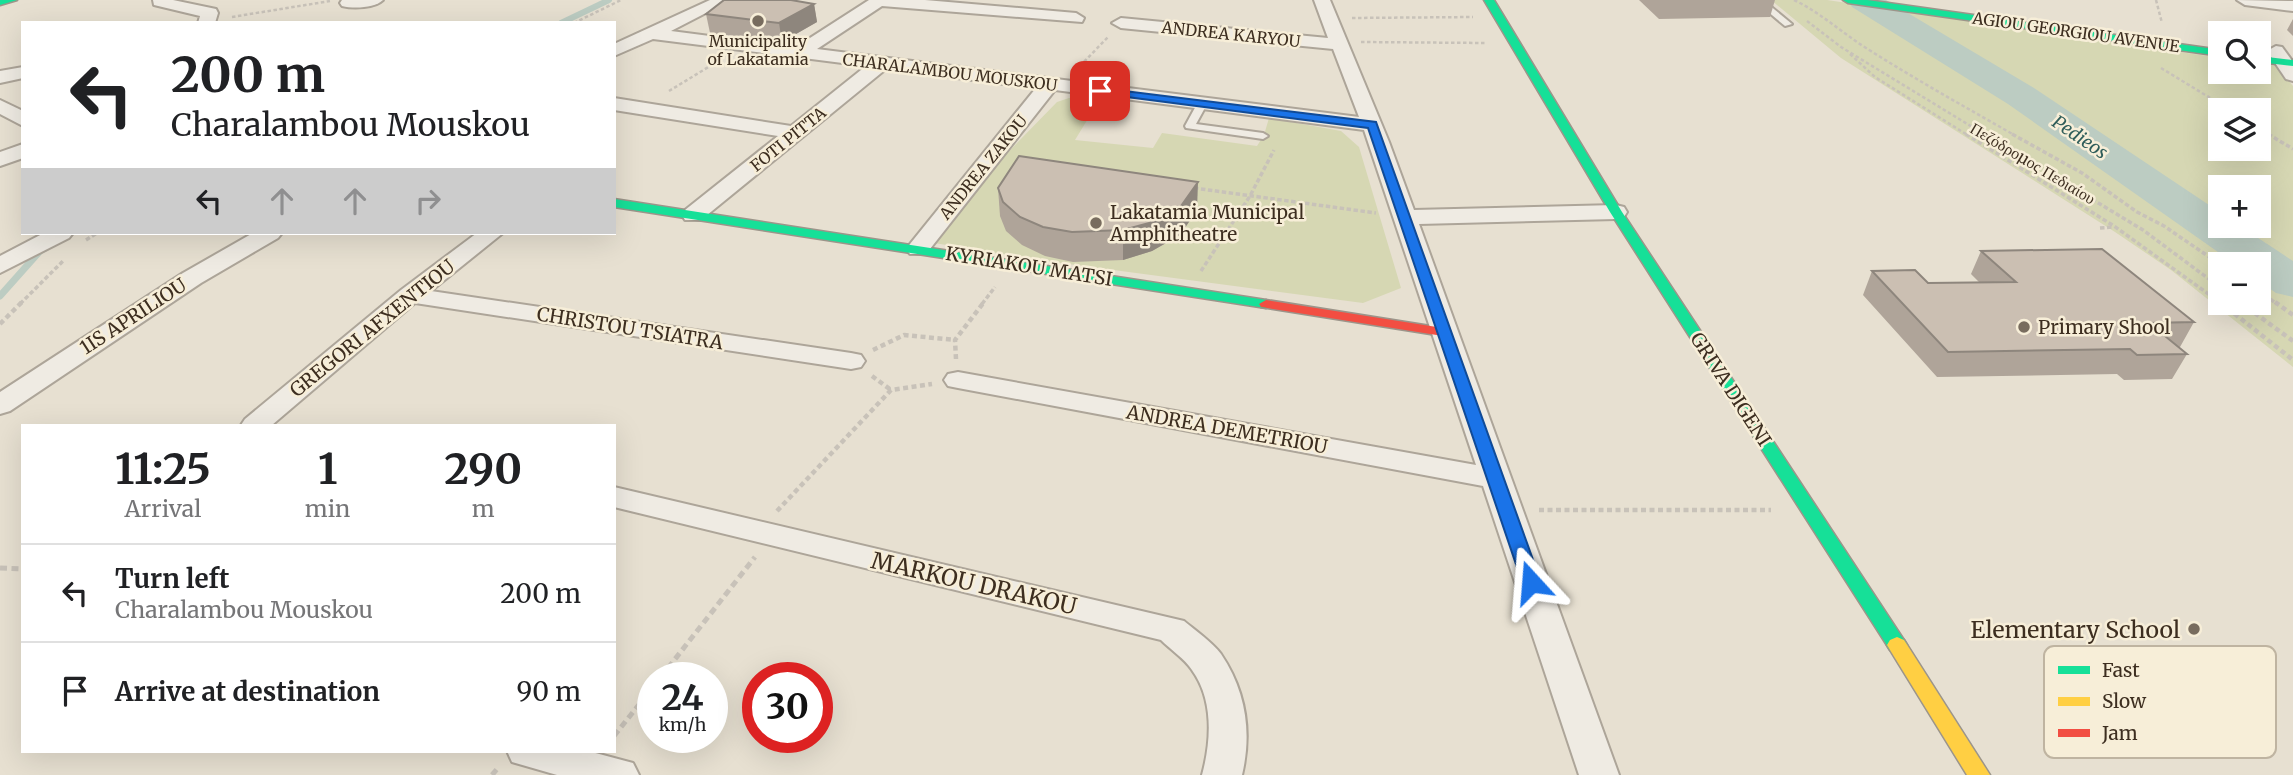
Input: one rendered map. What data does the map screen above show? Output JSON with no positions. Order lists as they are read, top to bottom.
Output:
{
  "streets": {
    "street": [
      "AGIOU GEORGIOU AVENUE",
      "ANDREA KARYOU",
      "CHARALAMBOU MOUSKOU",
      "FOTI PITTA",
      "ANDREA ZAKOU",
      "KYRIAKOU MATSI",
      "1IS APRILIOU",
      "GREGORI AFXENTIOU",
      "CHRISTOU TSIATRA",
      "GRIVA DIGENI",
      "ANDREA DEMETRIOU",
      "MARKOU DRAKOU"
    ],
    "path": ["Πεζόδρομος Πεδιαίου"]
  },
  "crossings": [
    ["CHARALAMBOU MOUSKOU", "FOTI PITTA"],
    ["CHARALAMBOU MOUSKOU", "ANDREA ZAKOU"],
    ["FOTI PITTA", "KYRIAKOU MATSI"],
    ["ANDREA ZAKOU", "KYRIAKOU MATSI"],
    ["GREGORI AFXENTIOU", "CHRISTOU TSIATRA"]
  ],
  "water": ["Pedieos"],
  "places": [
    "Municipality of Lakatamia",
    "Lakatamia Municipal Amphitheatre",
    "Primary Shool",
    "Elementary School"
  ],
  "legend": ["Fast", "Slow", "Jam"],
  "page": {
    "map_buttons": ["+", "−"],
    "turn": ["200 m", "Charalambou Mouskou"],
    "eta": [
      "11:25",
      "Arrival",
      "1",
      "min",
      "290",
      "m"
    ],
    "list": [
      {
        "name": "Turn left",
        "note": "Charalambou Mouskou",
        "value": "200 m"
      },
      {
        "name": "Arrive at destination",
        "value": "90 m"
      }
    ],
    "speed": "24 km/h",
    "limit": "30"
  }
}
